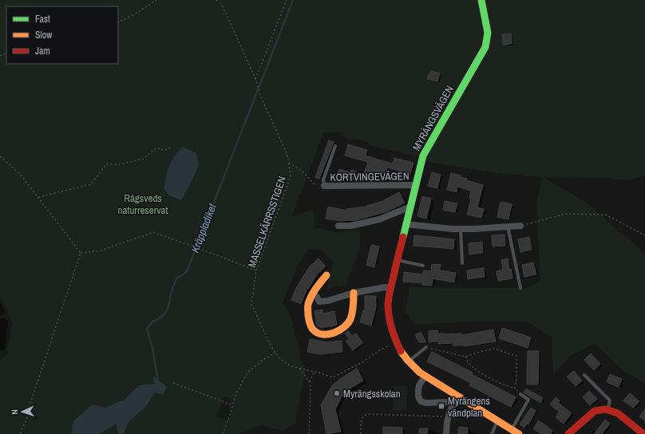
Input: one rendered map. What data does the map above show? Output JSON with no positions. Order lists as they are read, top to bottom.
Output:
{
  "streets": {
    "street": ["MYRÄNGSVÄGEN", "KORTVINGEVÄGEN"],
    "path": ["MASSELKÄRRSSTIGEN"]
  },
  "crossings": [
    ["MYRÄNGSVÄGEN", "KORTVINGEVÄGEN"],
    ["MYRÄNGSVÄGEN", "MASSELKÄRRSSTIGEN"]
  ],
  "water": ["Kräppladiket"],
  "parks": ["Rågsveds naturreservat"],
  "places": {
    "other": ["Myrängsskolan"],
    "transit": ["Myrängens vändplan"]
  },
  "legend": ["Fast", "Slow", "Jam"],
  "north": "left"
}
